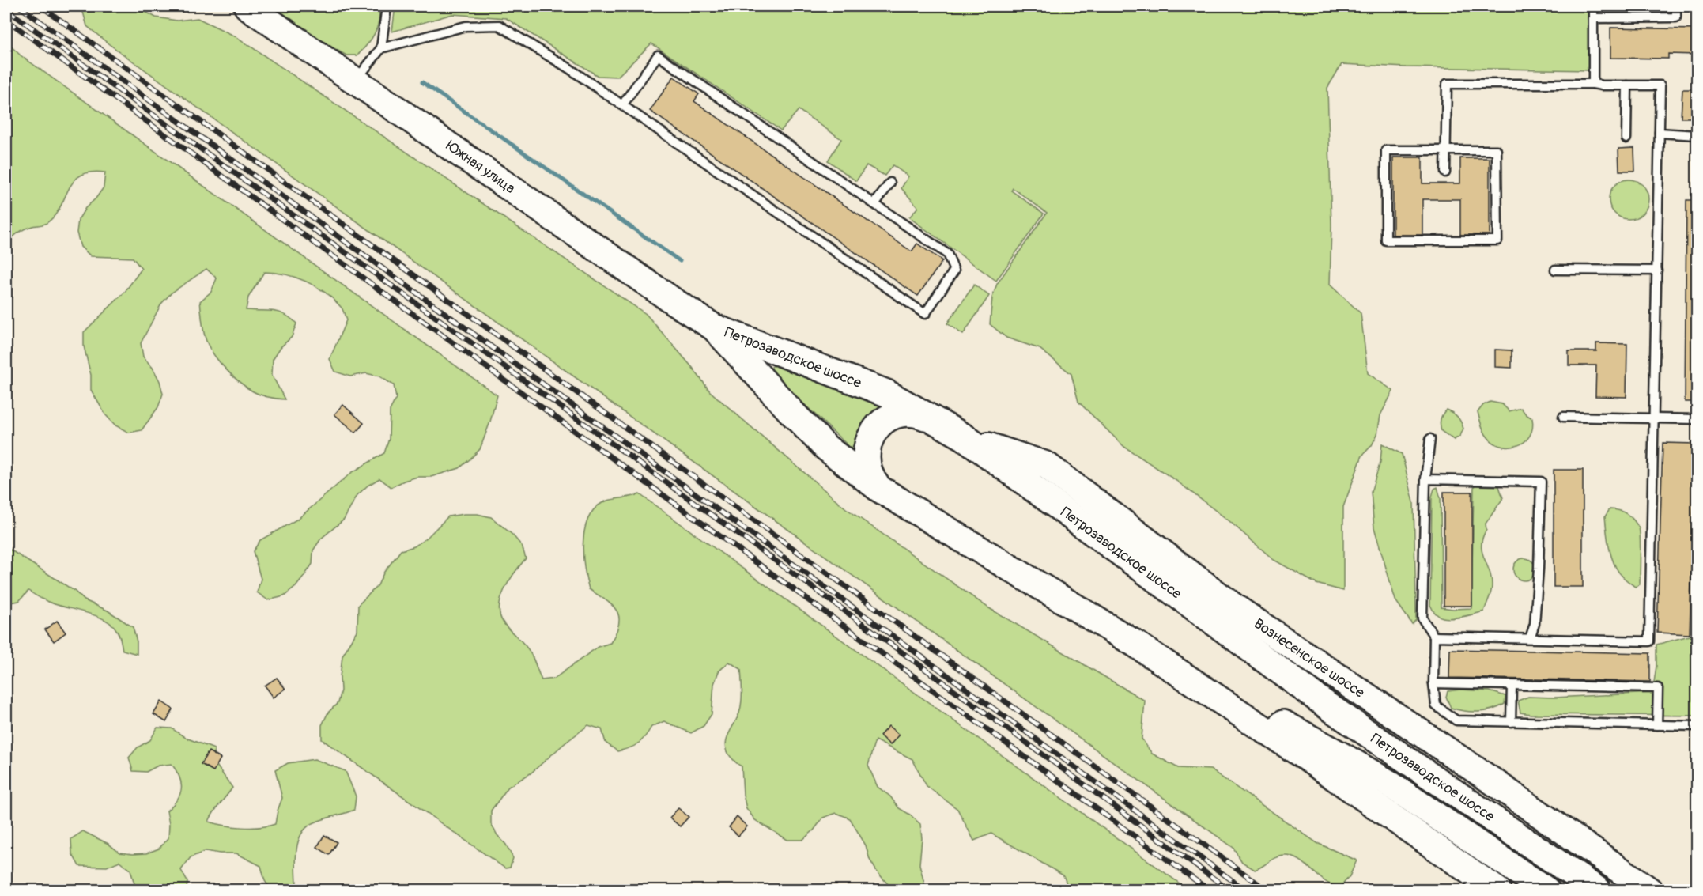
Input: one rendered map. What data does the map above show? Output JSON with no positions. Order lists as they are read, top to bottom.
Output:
{
  "streets": {
    "main road": ["Южная улица", "Петрозаводское шоссе", "Вознесенское шоссе"]
  },
  "crossings": [
    ["Южная улица", "Петрозаводское шоссе"],
    ["Петрозаводское шоссе", "Вознесенское шоссе"]
  ]
}
